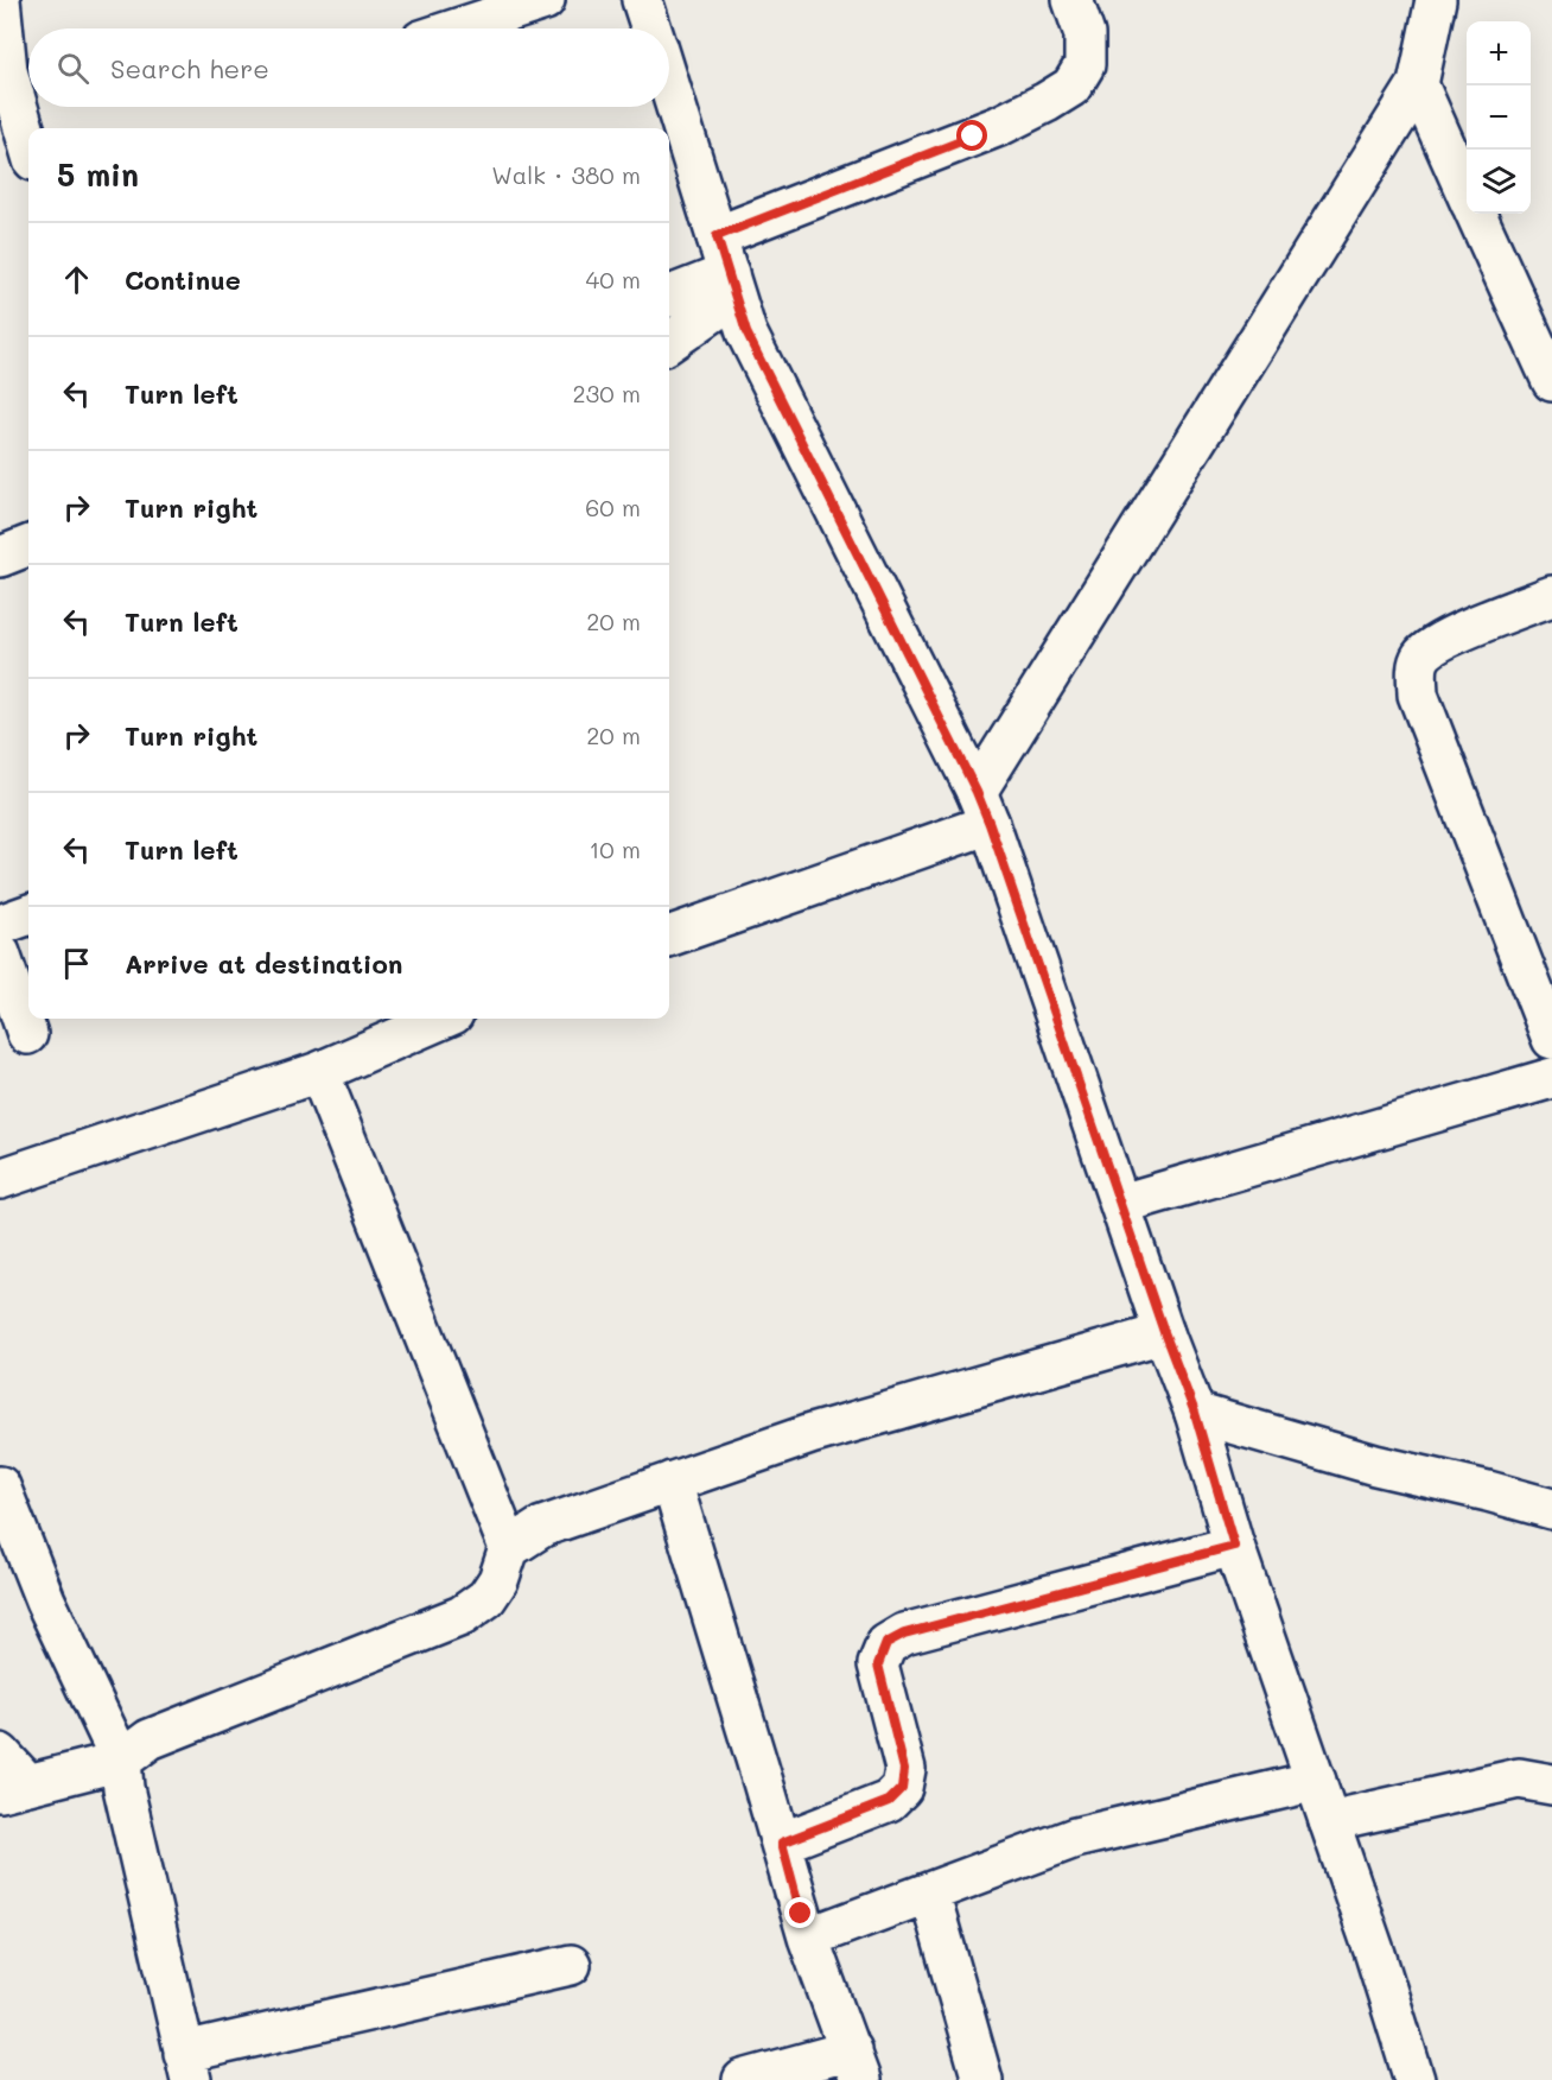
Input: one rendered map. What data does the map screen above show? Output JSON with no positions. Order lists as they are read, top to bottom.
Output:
{
  "page": {
    "map_buttons": ["+", "−"],
    "search": "Search here",
    "heading": ["5 min", "Walk · 380 m"],
    "list": [
      ["Continue", "40 m"],
      ["Turn left", "230 m"],
      ["Turn right", "60 m"],
      ["Turn left", "20 m"],
      ["Turn right", "20 m"],
      ["Turn left", "10 m"],
      "Arrive at destination"
    ]
  }
}
